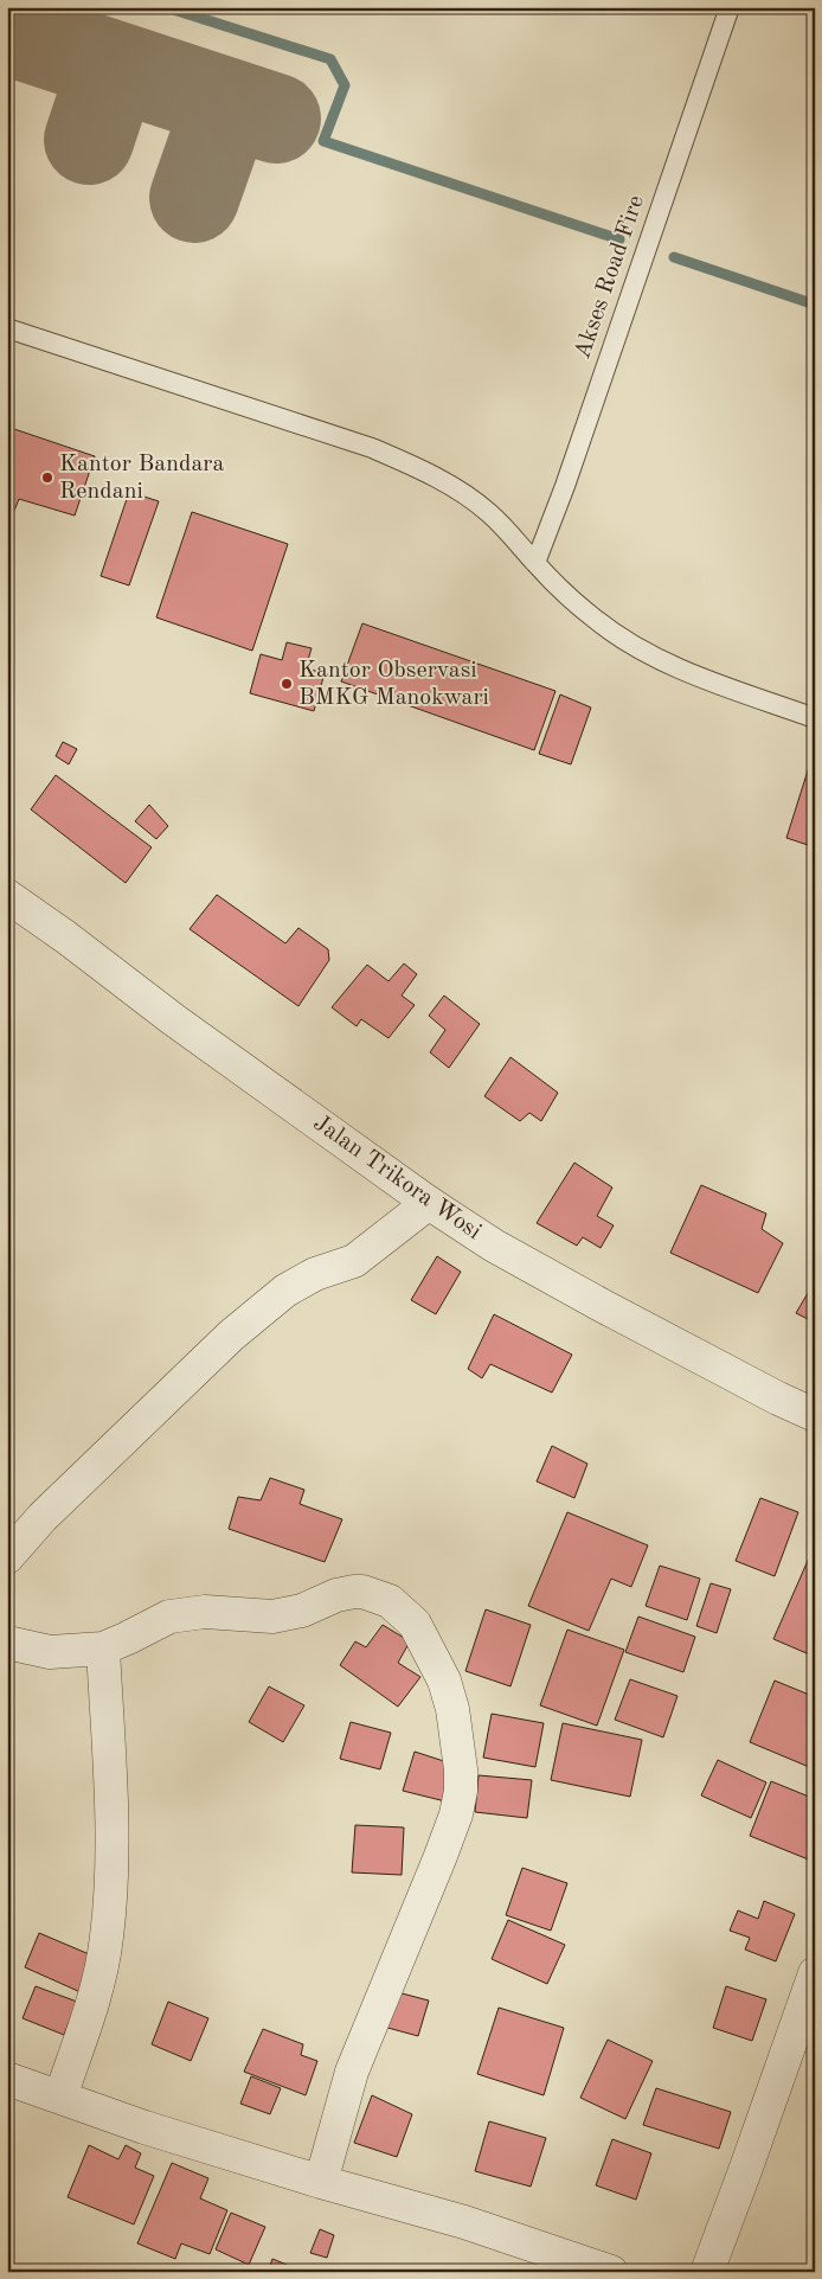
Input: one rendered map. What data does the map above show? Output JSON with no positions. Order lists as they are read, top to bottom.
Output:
{
  "streets": {
    "street": ["Jalan Trikora Wosi"],
    "lane": ["Akses Road Fire"]
  },
  "places": ["Kantor Bandara Rendani", "Kantor Observasi BMKG Manokwari"]
}
